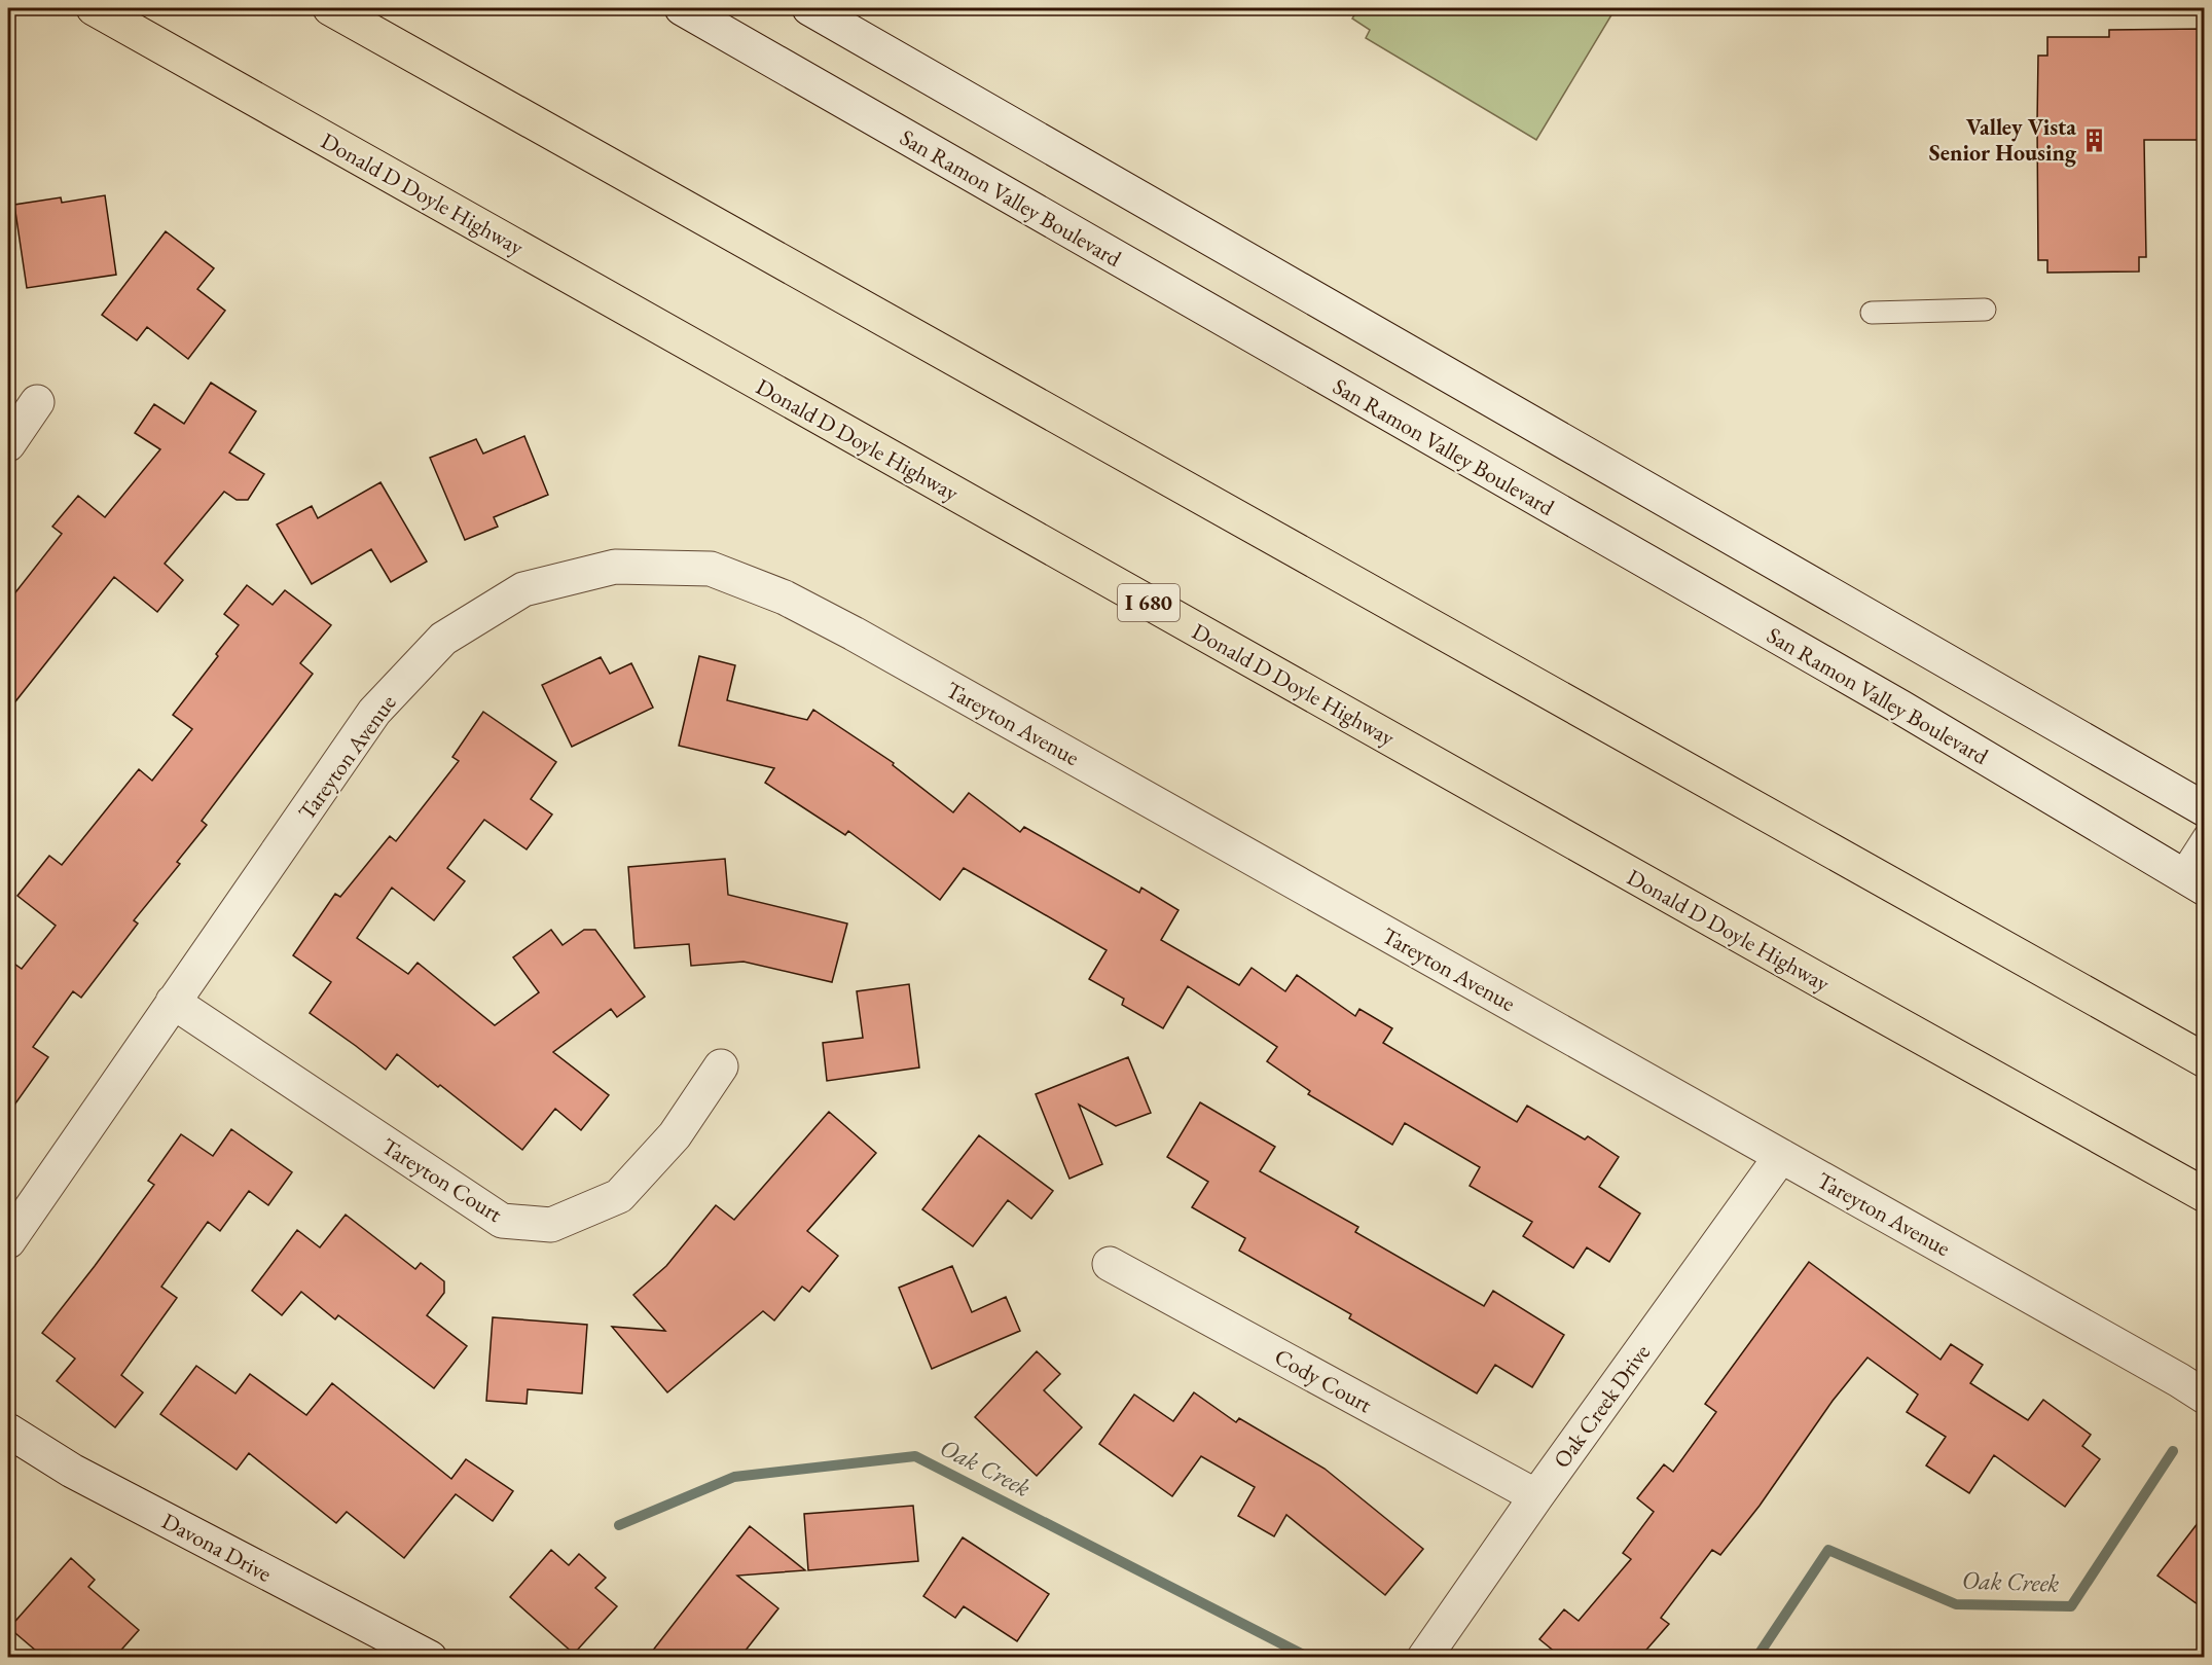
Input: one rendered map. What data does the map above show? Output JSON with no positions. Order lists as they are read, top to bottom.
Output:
{
  "streets": {
    "highway": ["Donald D Doyle Highway", "I 680"],
    "street": [
      "San Ramon Valley Boulevard",
      "Tareyton Avenue",
      "Tareyton Court",
      "Cody Court",
      "Oak Creek Drive",
      "Davona Drive"
    ]
  },
  "crossings": [
    ["Tareyton Avenue", "Tareyton Court"],
    ["Tareyton Avenue", "Oak Creek Drive"],
    ["Cody Court", "Oak Creek Drive"]
  ],
  "water": ["Oak Creek"],
  "places": {
    "building": ["Valley Vista Senior Housing"]
  }
}
